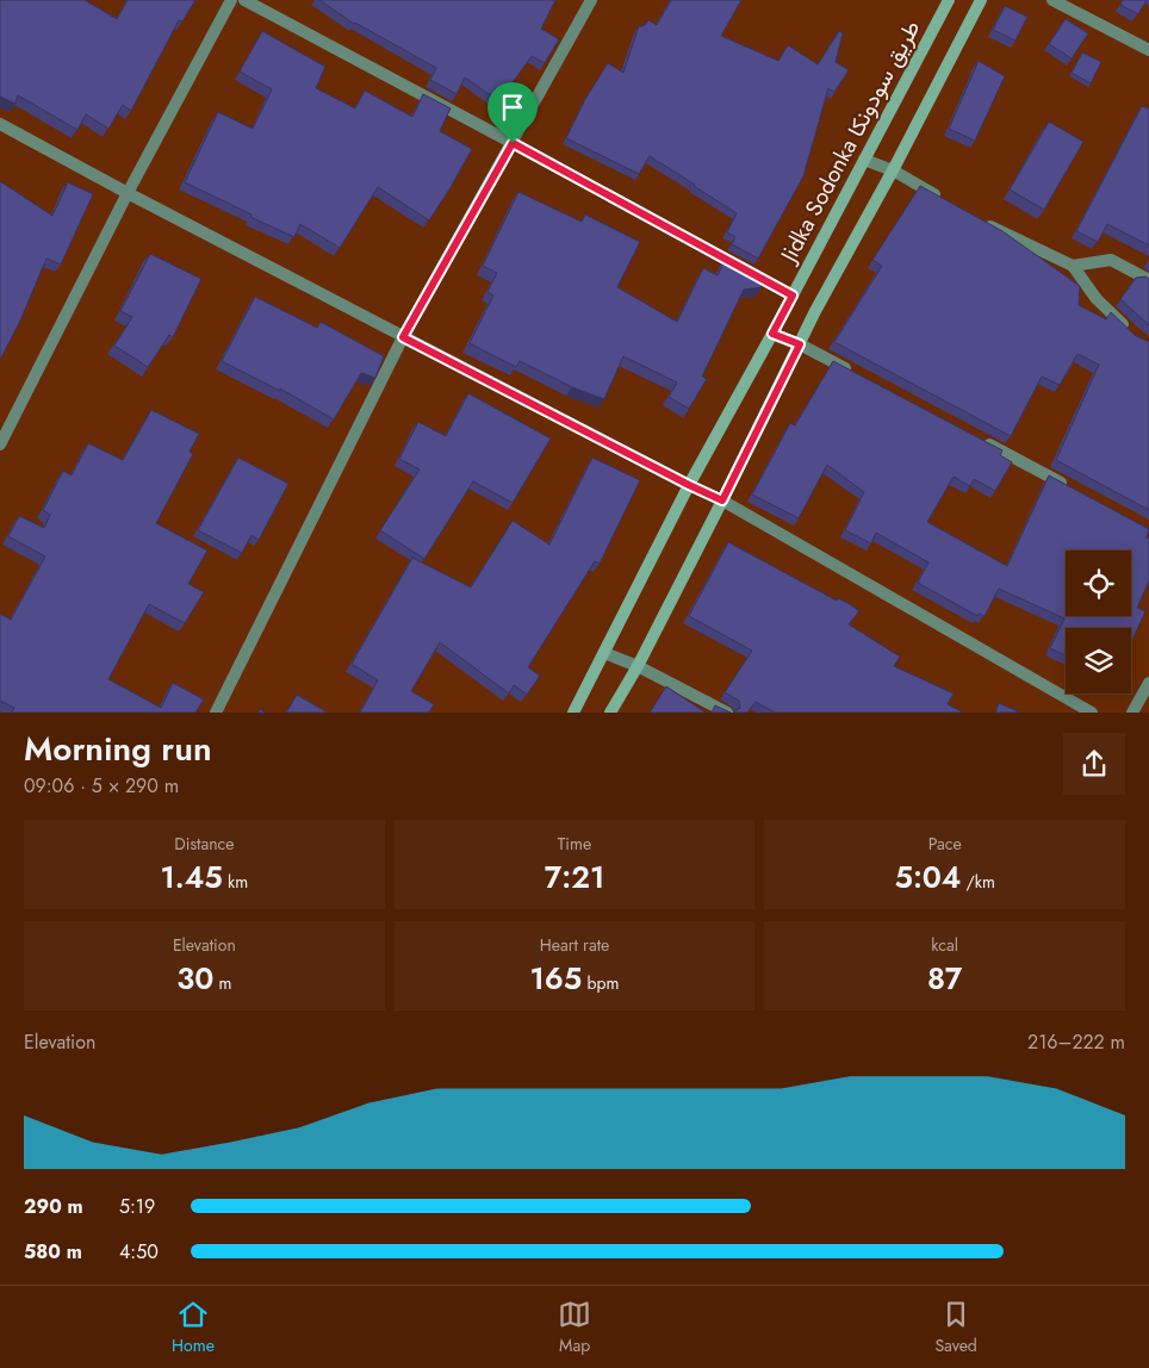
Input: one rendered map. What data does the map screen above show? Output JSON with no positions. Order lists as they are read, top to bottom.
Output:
{
  "streets": {
    "main road": ["Jidka Sodonka طريق سودونكا"]
  },
  "page": {
    "heading": ["Morning run", "09:06 · 5 × 290 m"],
    "stats": [
      ["Distance", "1.45 km"],
      ["Time", "7:21"],
      ["Pace", "5:04 /km"],
      ["Elevation", "30 m"],
      ["Heart rate", "165 bpm"],
      ["kcal", "87"]
    ],
    "chart": ["Elevation", "216–222 m"],
    "list": [
      {
        "name": "290 m",
        "note": "5:19"
      },
      {
        "name": "580 m",
        "note": "4:50"
      }
    ],
    "tabs": ["Home", "Map", "Saved"]
  }
}
